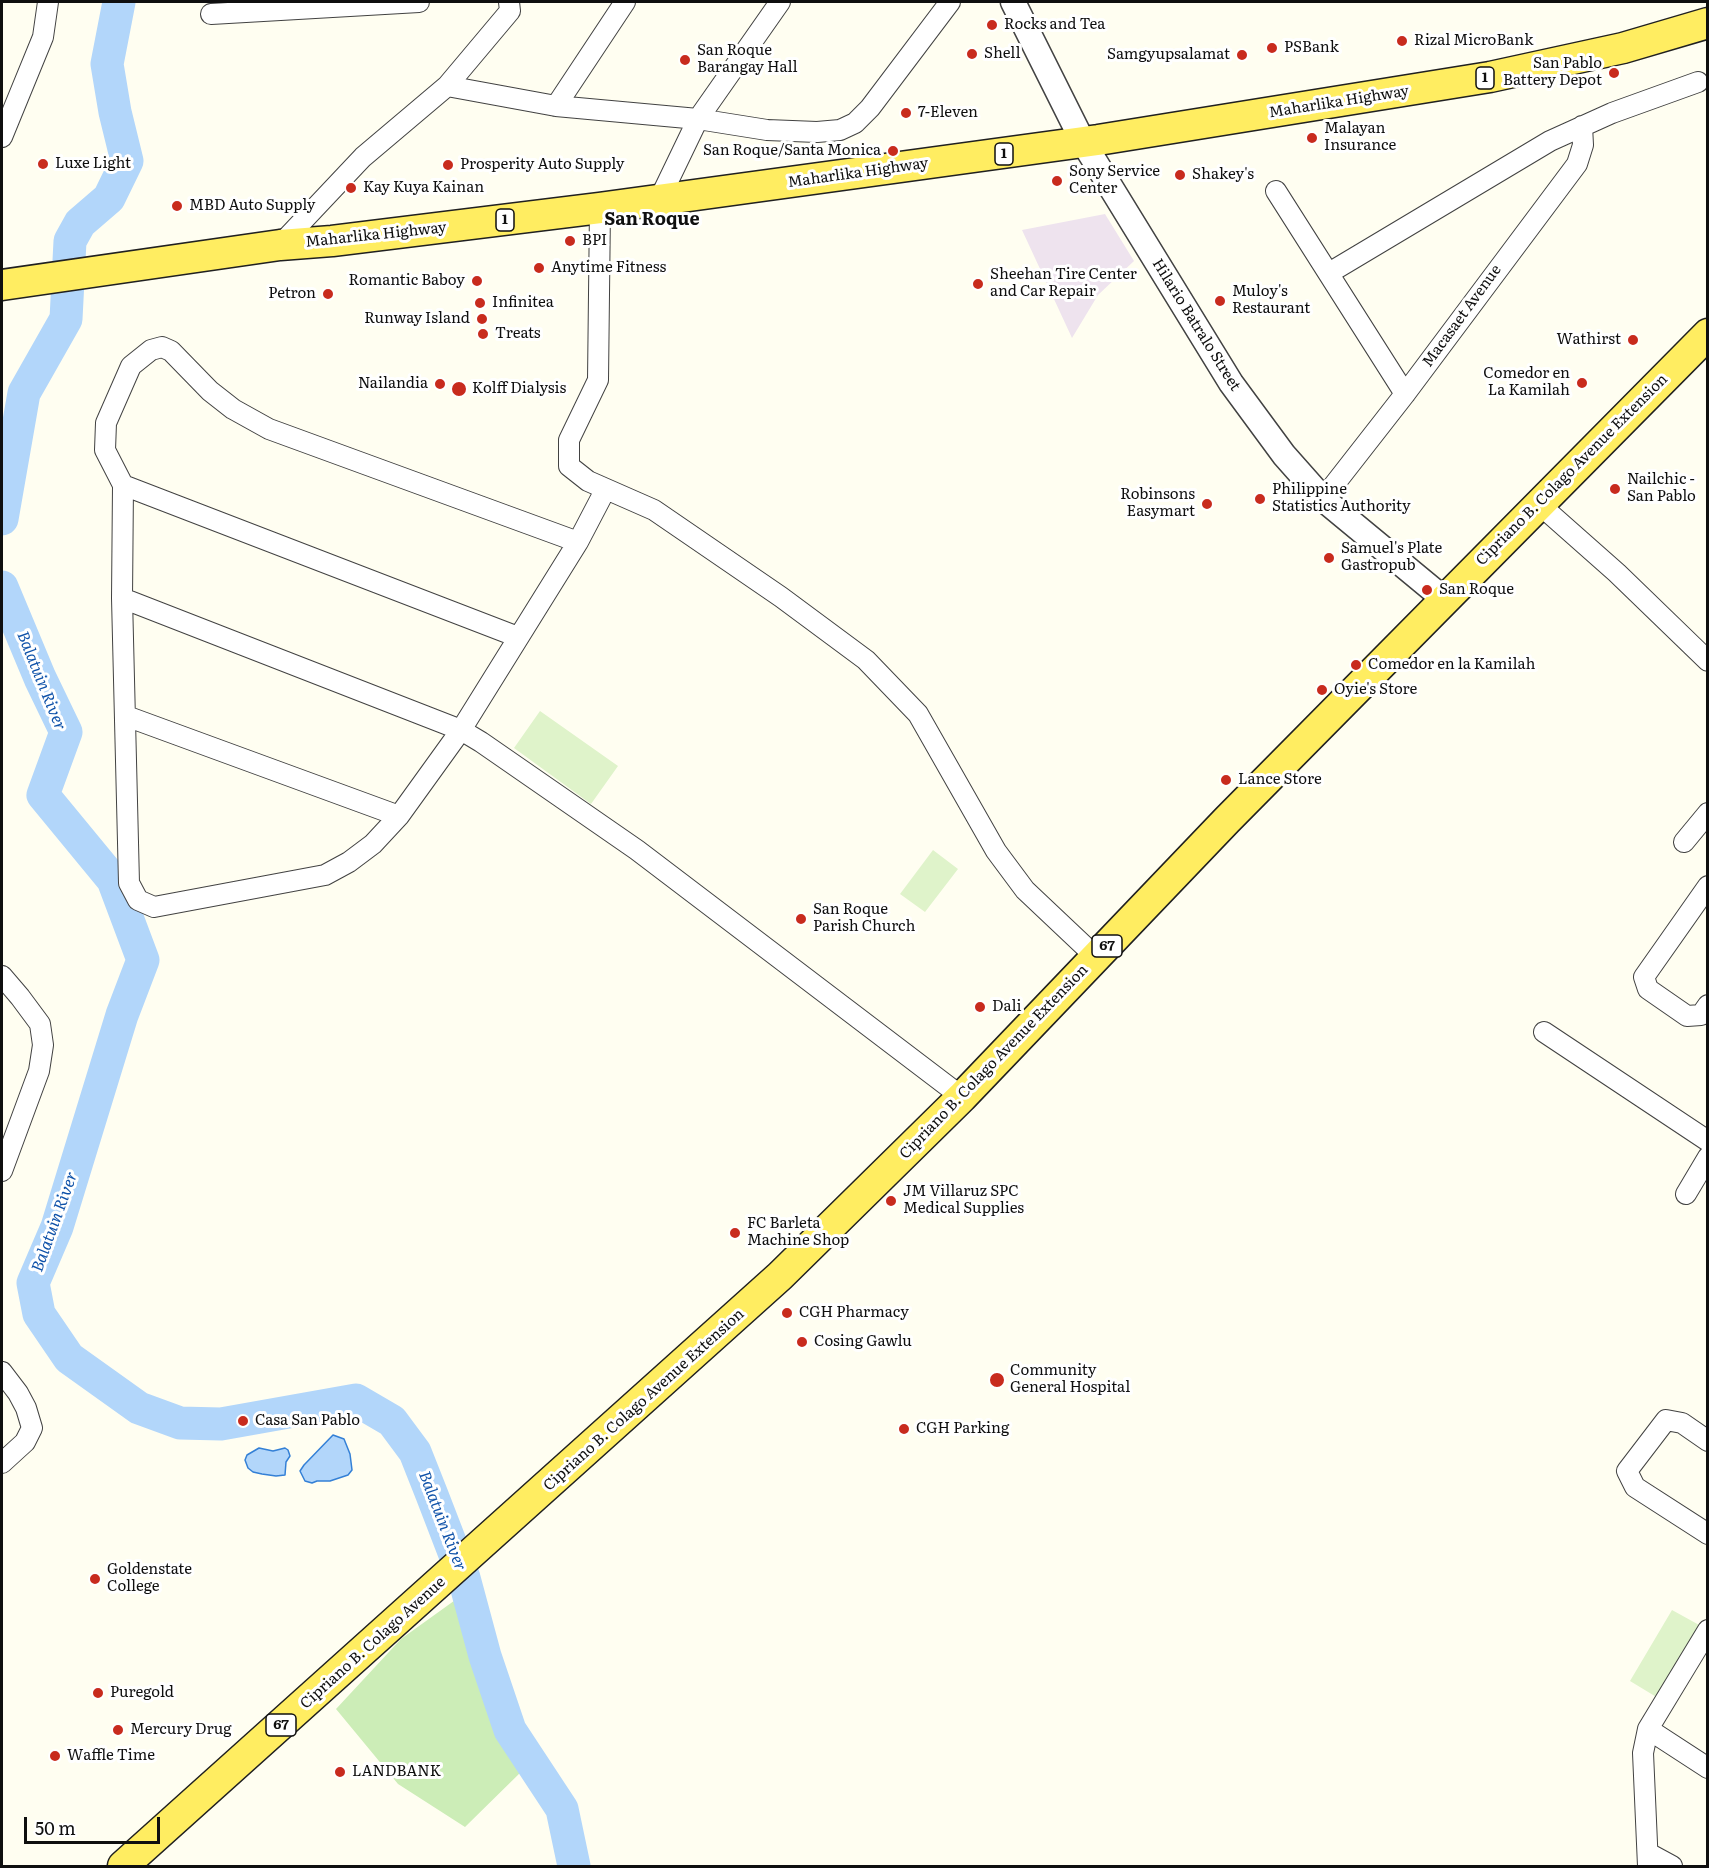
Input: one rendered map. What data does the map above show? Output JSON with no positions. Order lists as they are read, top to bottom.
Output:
{
  "streets": {
    "main road": [
      "1",
      "Maharlika Highway",
      "Cipriano B. Colago Avenue Extension",
      "67",
      "Cipriano B. Colago Avenue"
    ],
    "street": ["Macasaet Avenue", "Hilario Batralo Street"]
  },
  "crossings": [
    ["Maharlika Highway", "Hilario Batralo Street"],
    ["Macasaet Avenue", "Hilario Batralo Street"],
    ["Hilario Batralo Street", "Cipriano B. Colago Avenue Extension"],
    ["Cipriano B. Colago Avenue Extension", "Cipriano B. Colago Avenue"]
  ],
  "districts": ["San Roque"],
  "water": ["Balatuin River"],
  "places": [
    "Rocks and Tea",
    "Rizal MicroBank",
    "PSBank",
    "Shell",
    "Samgyupsalamat",
    "San Roque Barangay Hall",
    "San Pablo Battery Depot",
    "7-Eleven",
    "Malayan Insurance",
    "San Roque/Santa Monica",
    "Luxe Light",
    "Prosperity Auto Supply",
    "Shakey's",
    "Sony Service Center",
    "Kay Kuya Kainan",
    "MBD Auto Supply",
    "BPI",
    "Anytime Fitness",
    "Romantic Baboy",
    "Sheehan Tire Center and Car Repair",
    "Petron",
    "Muloy's Restaurant",
    "Infinitea",
    "Runway Island",
    "Treats",
    "Wathirst",
    "Comedor en La Kamilah",
    "Nailandia",
    "Kolff Dialysis",
    "Nailchic - San Pablo",
    "Philippine Statistics Authority",
    "Robinsons Easymart",
    "Samuel's Plate Gastropub",
    "San Roque",
    "Comedor en la Kamilah",
    "Oyie's Store",
    "Lance Store",
    "San Roque Parish Church",
    "Dali",
    "JM Villaruz SPC Medical Supplies",
    "FC Barleta Machine Shop",
    "CGH Pharmacy",
    "Cosing Gawlu",
    "Community General Hospital",
    "Casa San Pablo",
    "CGH Parking",
    "Goldenstate College",
    "Puregold",
    "Mercury Drug",
    "Waffle Time",
    "LANDBANK"
  ],
  "scale_bar": "50 m"
}
